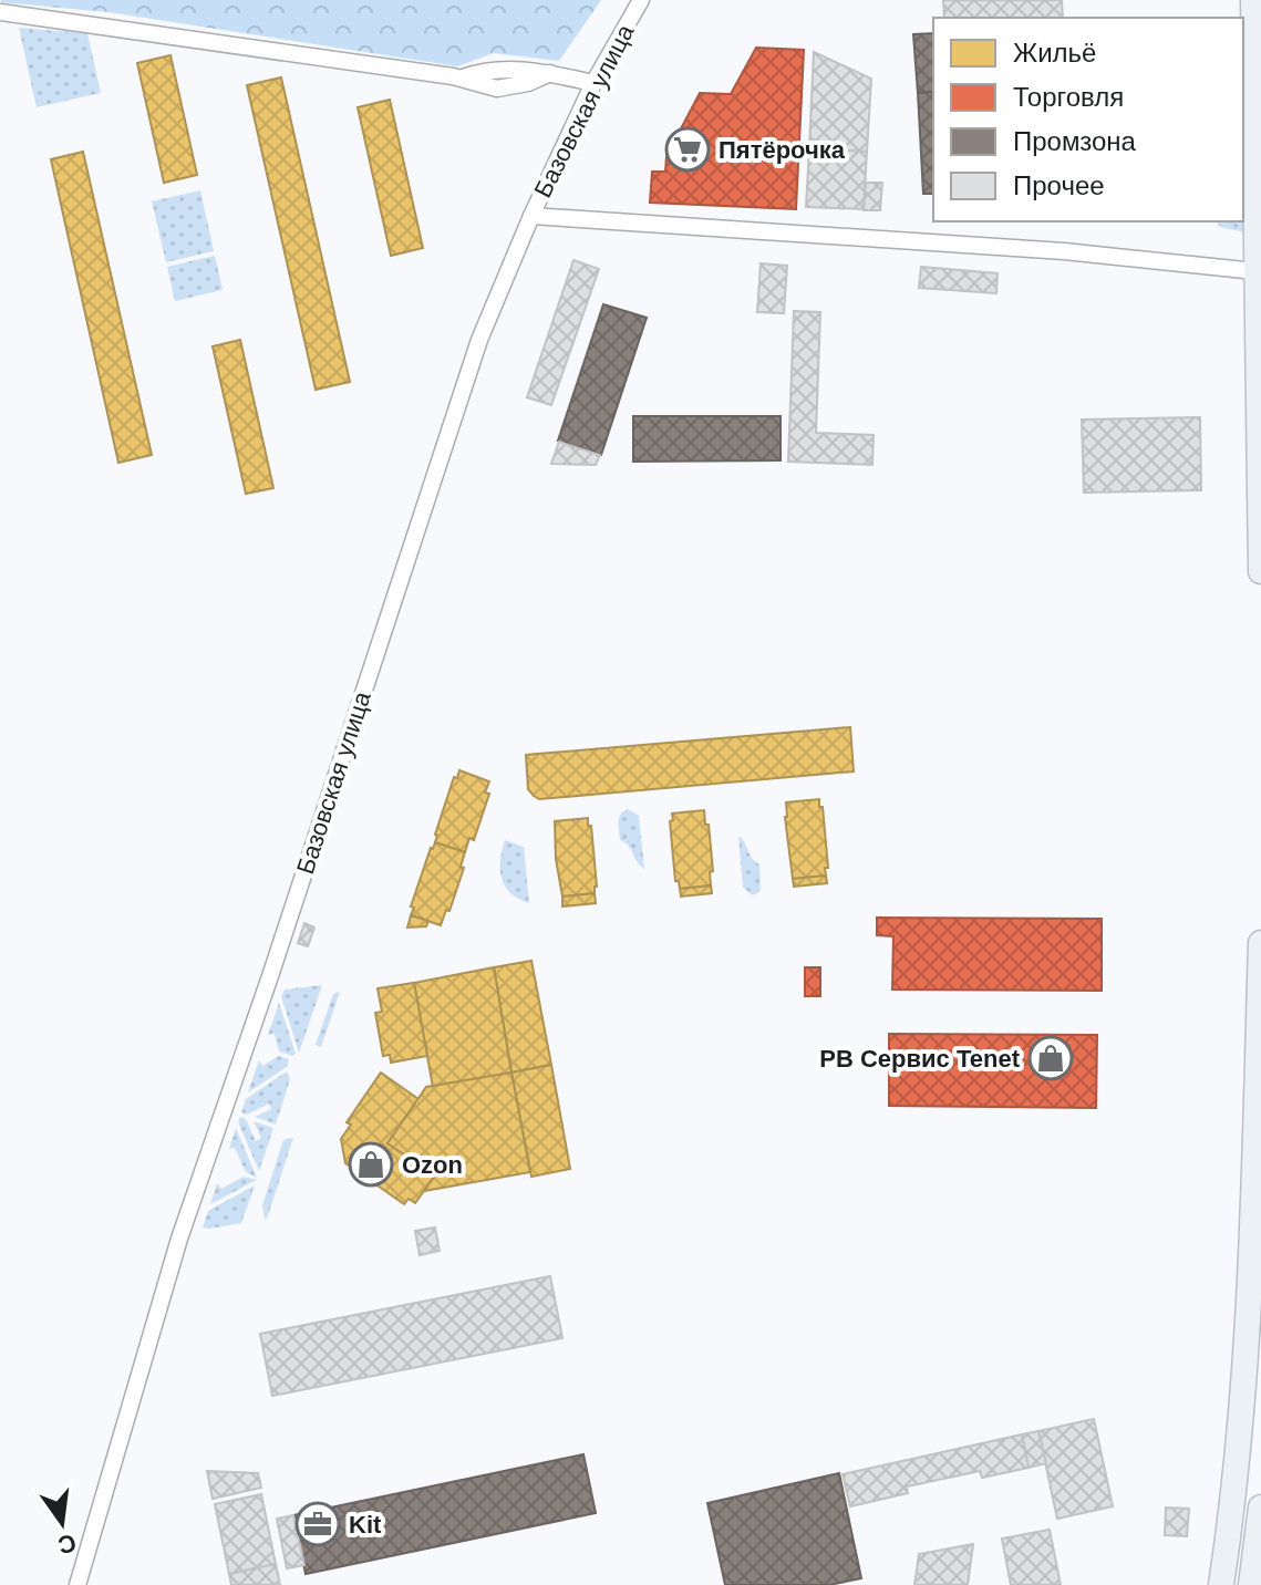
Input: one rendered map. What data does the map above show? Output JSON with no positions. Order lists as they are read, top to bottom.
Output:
{
  "streets": {
    "street": ["Базовская улица"]
  },
  "places": {
    "supermarket": ["Пятёрочка"],
    "shop": ["PB Сервис Tenet", "Ozon"],
    "office": ["Kit"]
  },
  "legend": [
    "Жильё",
    "Торговля",
    "Промзона",
    "Прочее"
  ],
  "north": "bottom"
}
